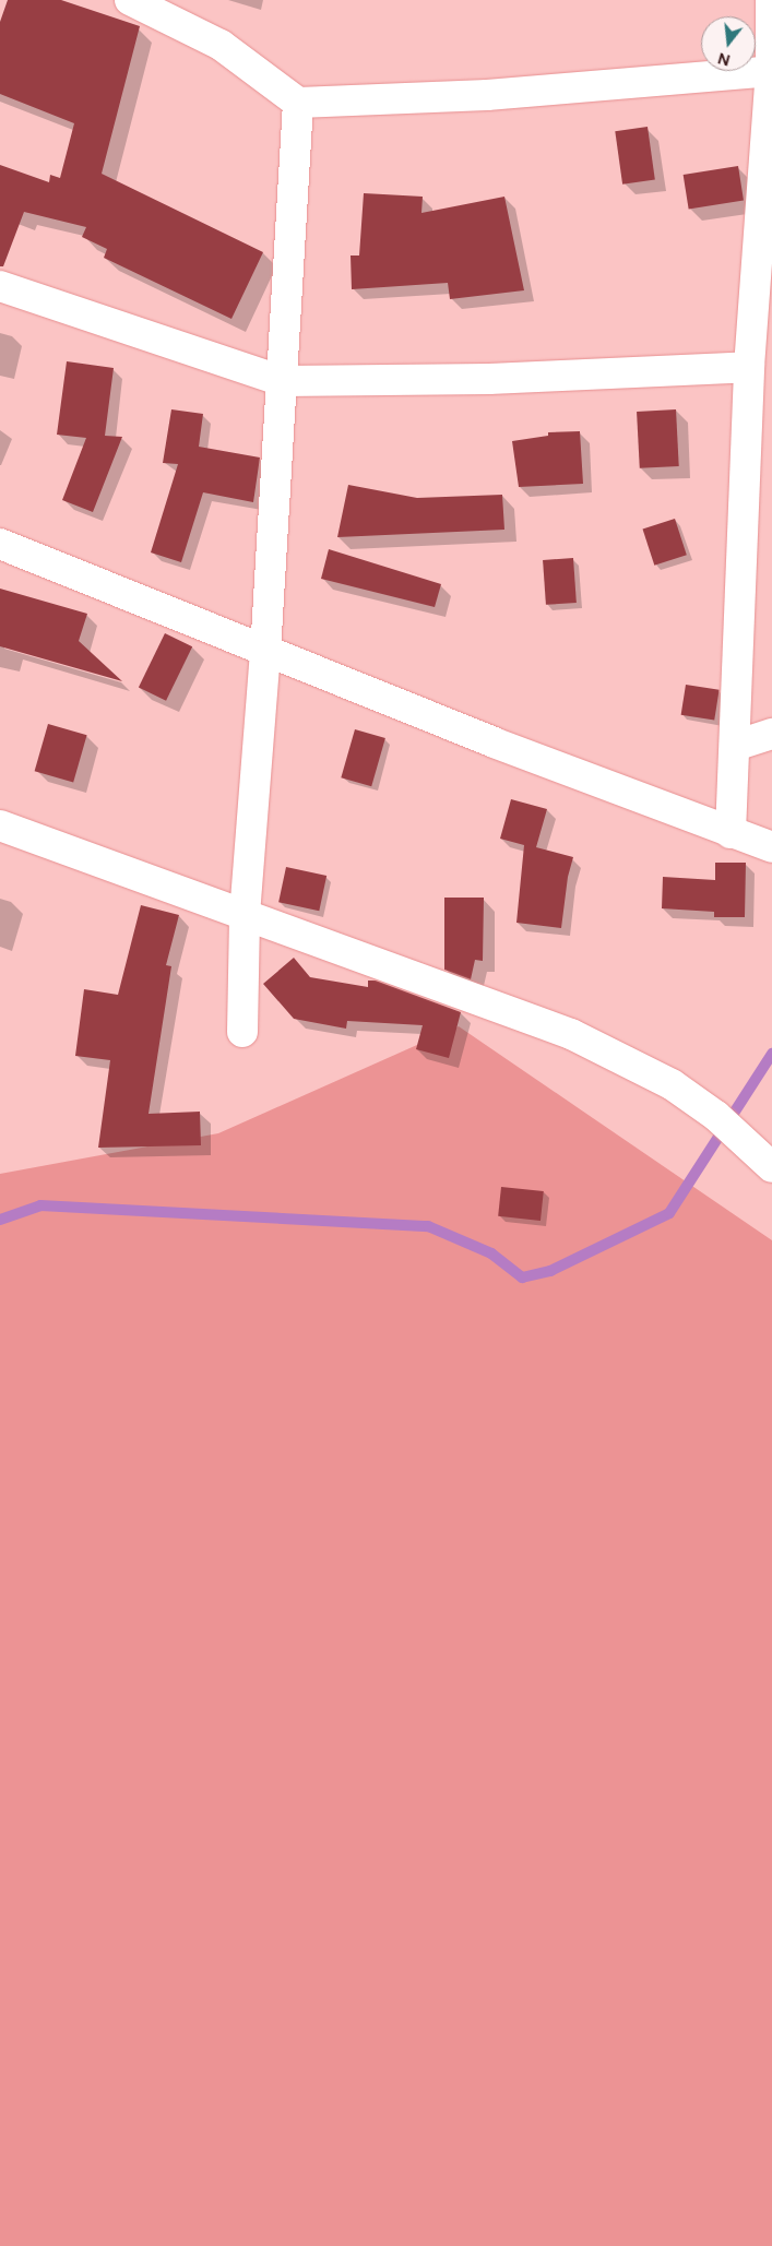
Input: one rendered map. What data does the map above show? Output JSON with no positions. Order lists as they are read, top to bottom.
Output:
{
  "north": "bottom"
}
